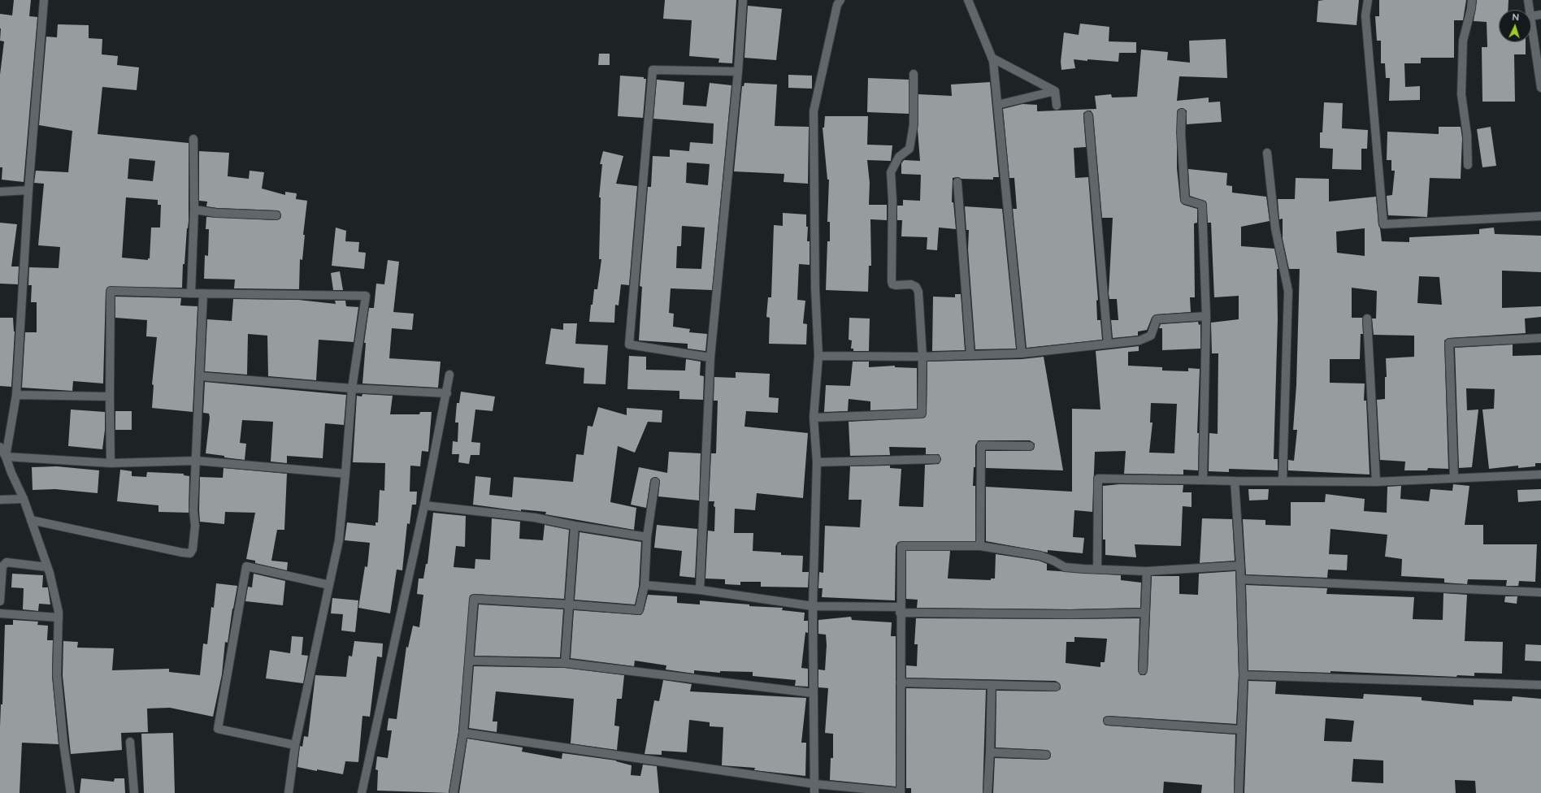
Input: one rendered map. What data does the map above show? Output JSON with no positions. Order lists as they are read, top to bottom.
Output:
{
  "north": "top"
}
